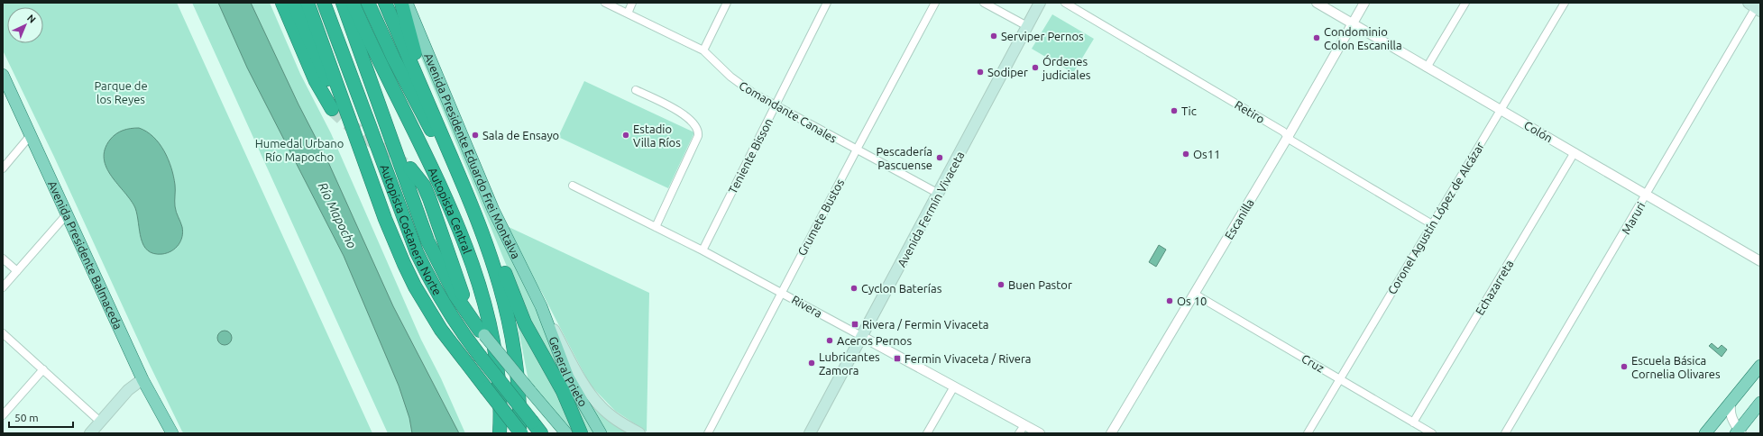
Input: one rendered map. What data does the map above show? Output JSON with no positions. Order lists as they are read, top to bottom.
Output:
{
  "streets": {
    "highway": ["Autopista Central", "Autopista Costanera Norte"],
    "main road": [
      "Avenida Presidente Eduardo Frei Montalva",
      "Avenida Fermín Vivaceta",
      "Avenida Presidente Balmaceda",
      "General Prieto"
    ],
    "street": [
      "Comandante Canales",
      "Retiro",
      "Colón",
      "Teniente Bisson",
      "Grumete Bustos",
      "Coronel Agustín López de Alcázar",
      "Maruri",
      "Escanilla",
      "Echazarreta",
      "Rivera",
      "Cruz"
    ]
  },
  "crossings": [
    ["Comandante Canales", "Teniente Bisson"],
    ["Comandante Canales", "Avenida Fermín Vivaceta"],
    ["Comandante Canales", "Grumete Bustos"],
    ["Retiro", "Coronel Agustín López de Alcázar"],
    ["Retiro", "Escanilla"],
    ["Colón", "Coronel Agustín López de Alcázar"],
    ["Colón", "Maruri"],
    ["Colón", "Escanilla"],
    ["Colón", "Echazarreta"],
    ["Avenida Presidente Eduardo Frei Montalva", "General Prieto"],
    ["Teniente Bisson", "Rivera"],
    ["Avenida Fermín Vivaceta", "Rivera"],
    ["Autopista Central", "Autopista Costanera Norte"],
    ["Grumete Bustos", "Rivera"],
    ["Coronel Agustín López de Alcázar", "Cruz"],
    ["Escanilla", "Cruz"],
    ["Echazarreta", "Cruz"]
  ],
  "water": ["Río Mapocho"],
  "parks": ["Parque de los Reyes", "Humedal Urbano Río Mapocho"],
  "places": {
    "other": [
      "Serviper Pernos",
      "Condominio Colon Escanilla",
      "Órdenes judiciales",
      "Sodiper",
      "Tic",
      "Sala de Ensayo",
      "Estadio Villa Ríos",
      "Os11",
      "Pescadería Pascuense",
      "Buen Pastor",
      "Cyclon Baterías",
      "Os 10",
      "Aceros Pernos",
      "Lubricantes Zamora",
      "Escuela Básica Cornelia Olivares"
    ],
    "transit": ["Rivera / Fermin Vivaceta", "Fermin Vivaceta / Rivera"]
  },
  "scale_bar": "50 m",
  "north": "top right"
}
